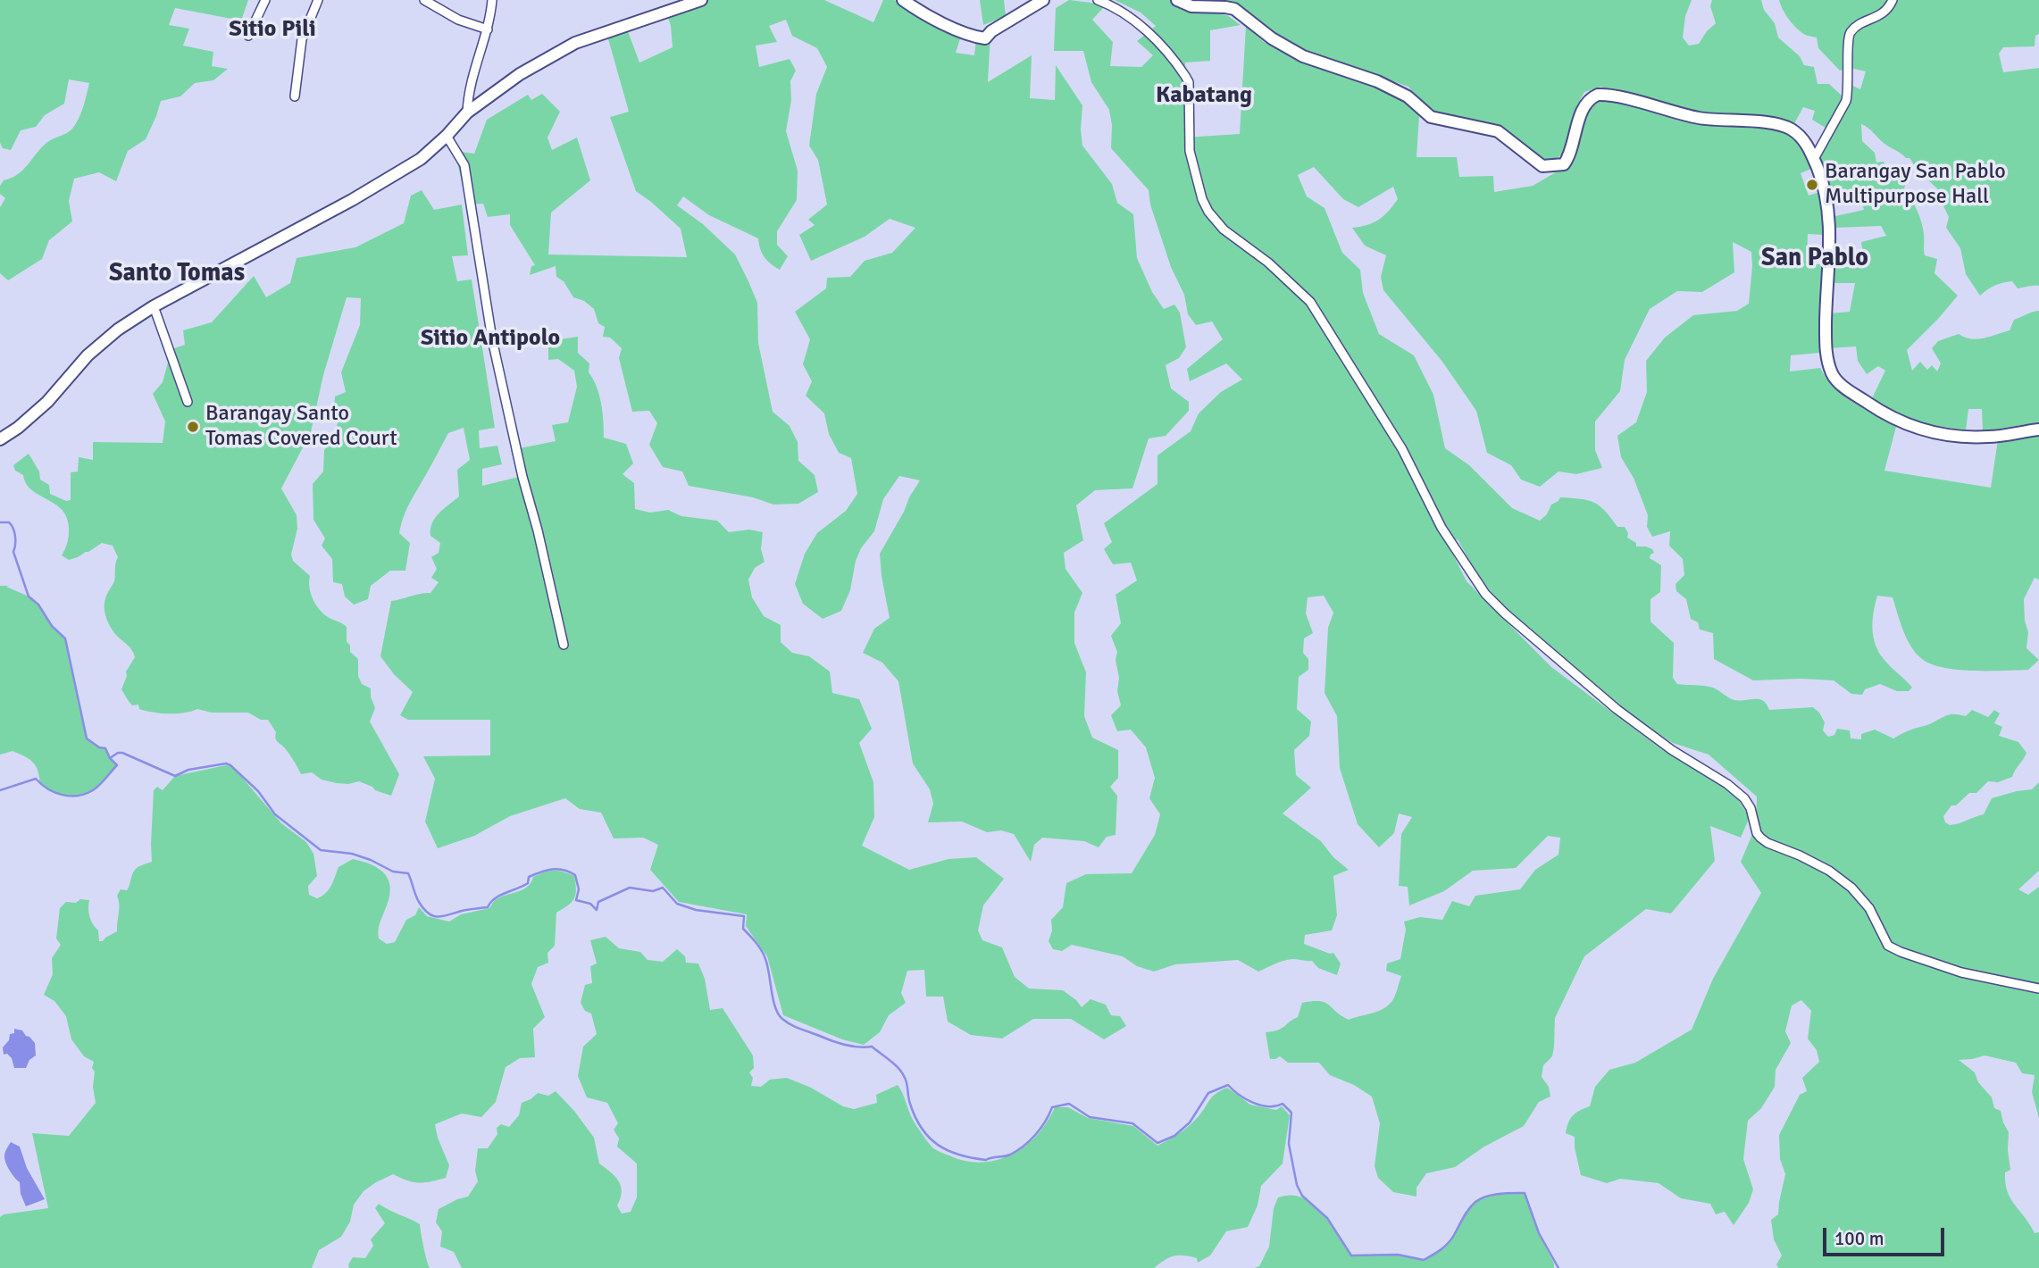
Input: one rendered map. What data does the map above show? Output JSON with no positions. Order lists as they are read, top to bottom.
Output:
{
  "districts": [
    "Sitio Pili",
    "Kabatang",
    "San Pablo",
    "Santo Tomas",
    "Sitio Antipolo"
  ],
  "places": ["Barangay San Pablo Multipurpose Hall", "Barangay Santo Tomas Covered Court"],
  "scale_bar": "100 m"
}
